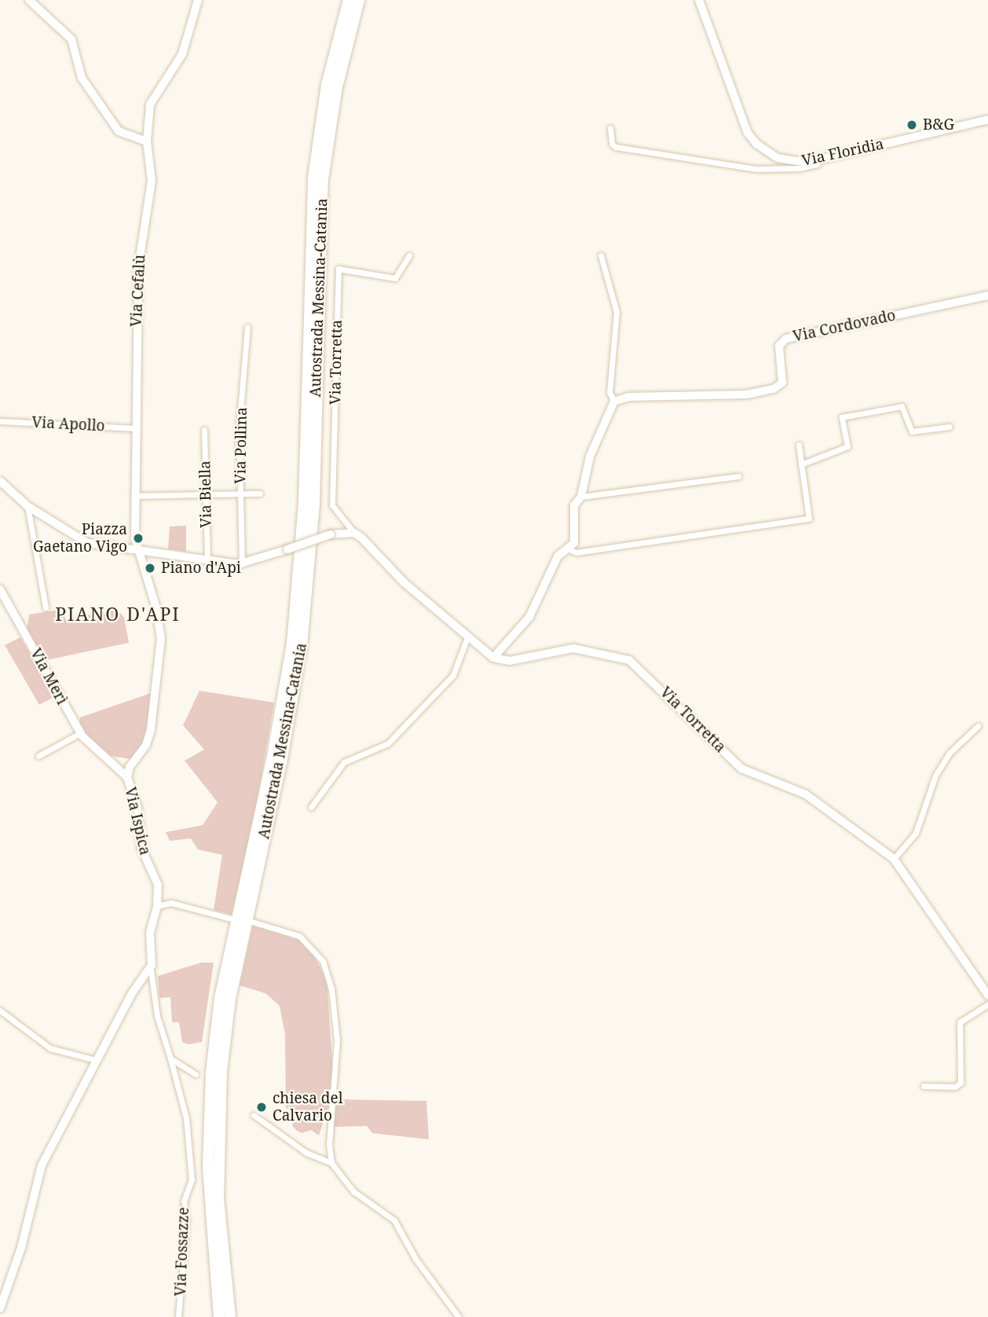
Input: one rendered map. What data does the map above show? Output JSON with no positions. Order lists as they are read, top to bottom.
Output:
{
  "streets": {
    "highway": ["Autostrada Messina-Catania"],
    "street": [
      "Via Floridia",
      "Via Cefalù",
      "Via Cordovado",
      "Via Torretta",
      "Via Apollo",
      "Via Pollina",
      "Via Biella",
      "Via Merì",
      "Via Ispica",
      "Via Fossazze"
    ]
  },
  "crossings": [
    ["Via Cefalù", "Via Apollo"],
    ["Via Cefalù", "Via Ispica"],
    ["Via Ispica", "Via Fossazze"]
  ],
  "districts": ["PIANO D'API"],
  "places": [
    "B&G",
    "Piazza Gaetano Vigo",
    "Piano d'Api",
    "chiesa del Calvario"
  ]
}
